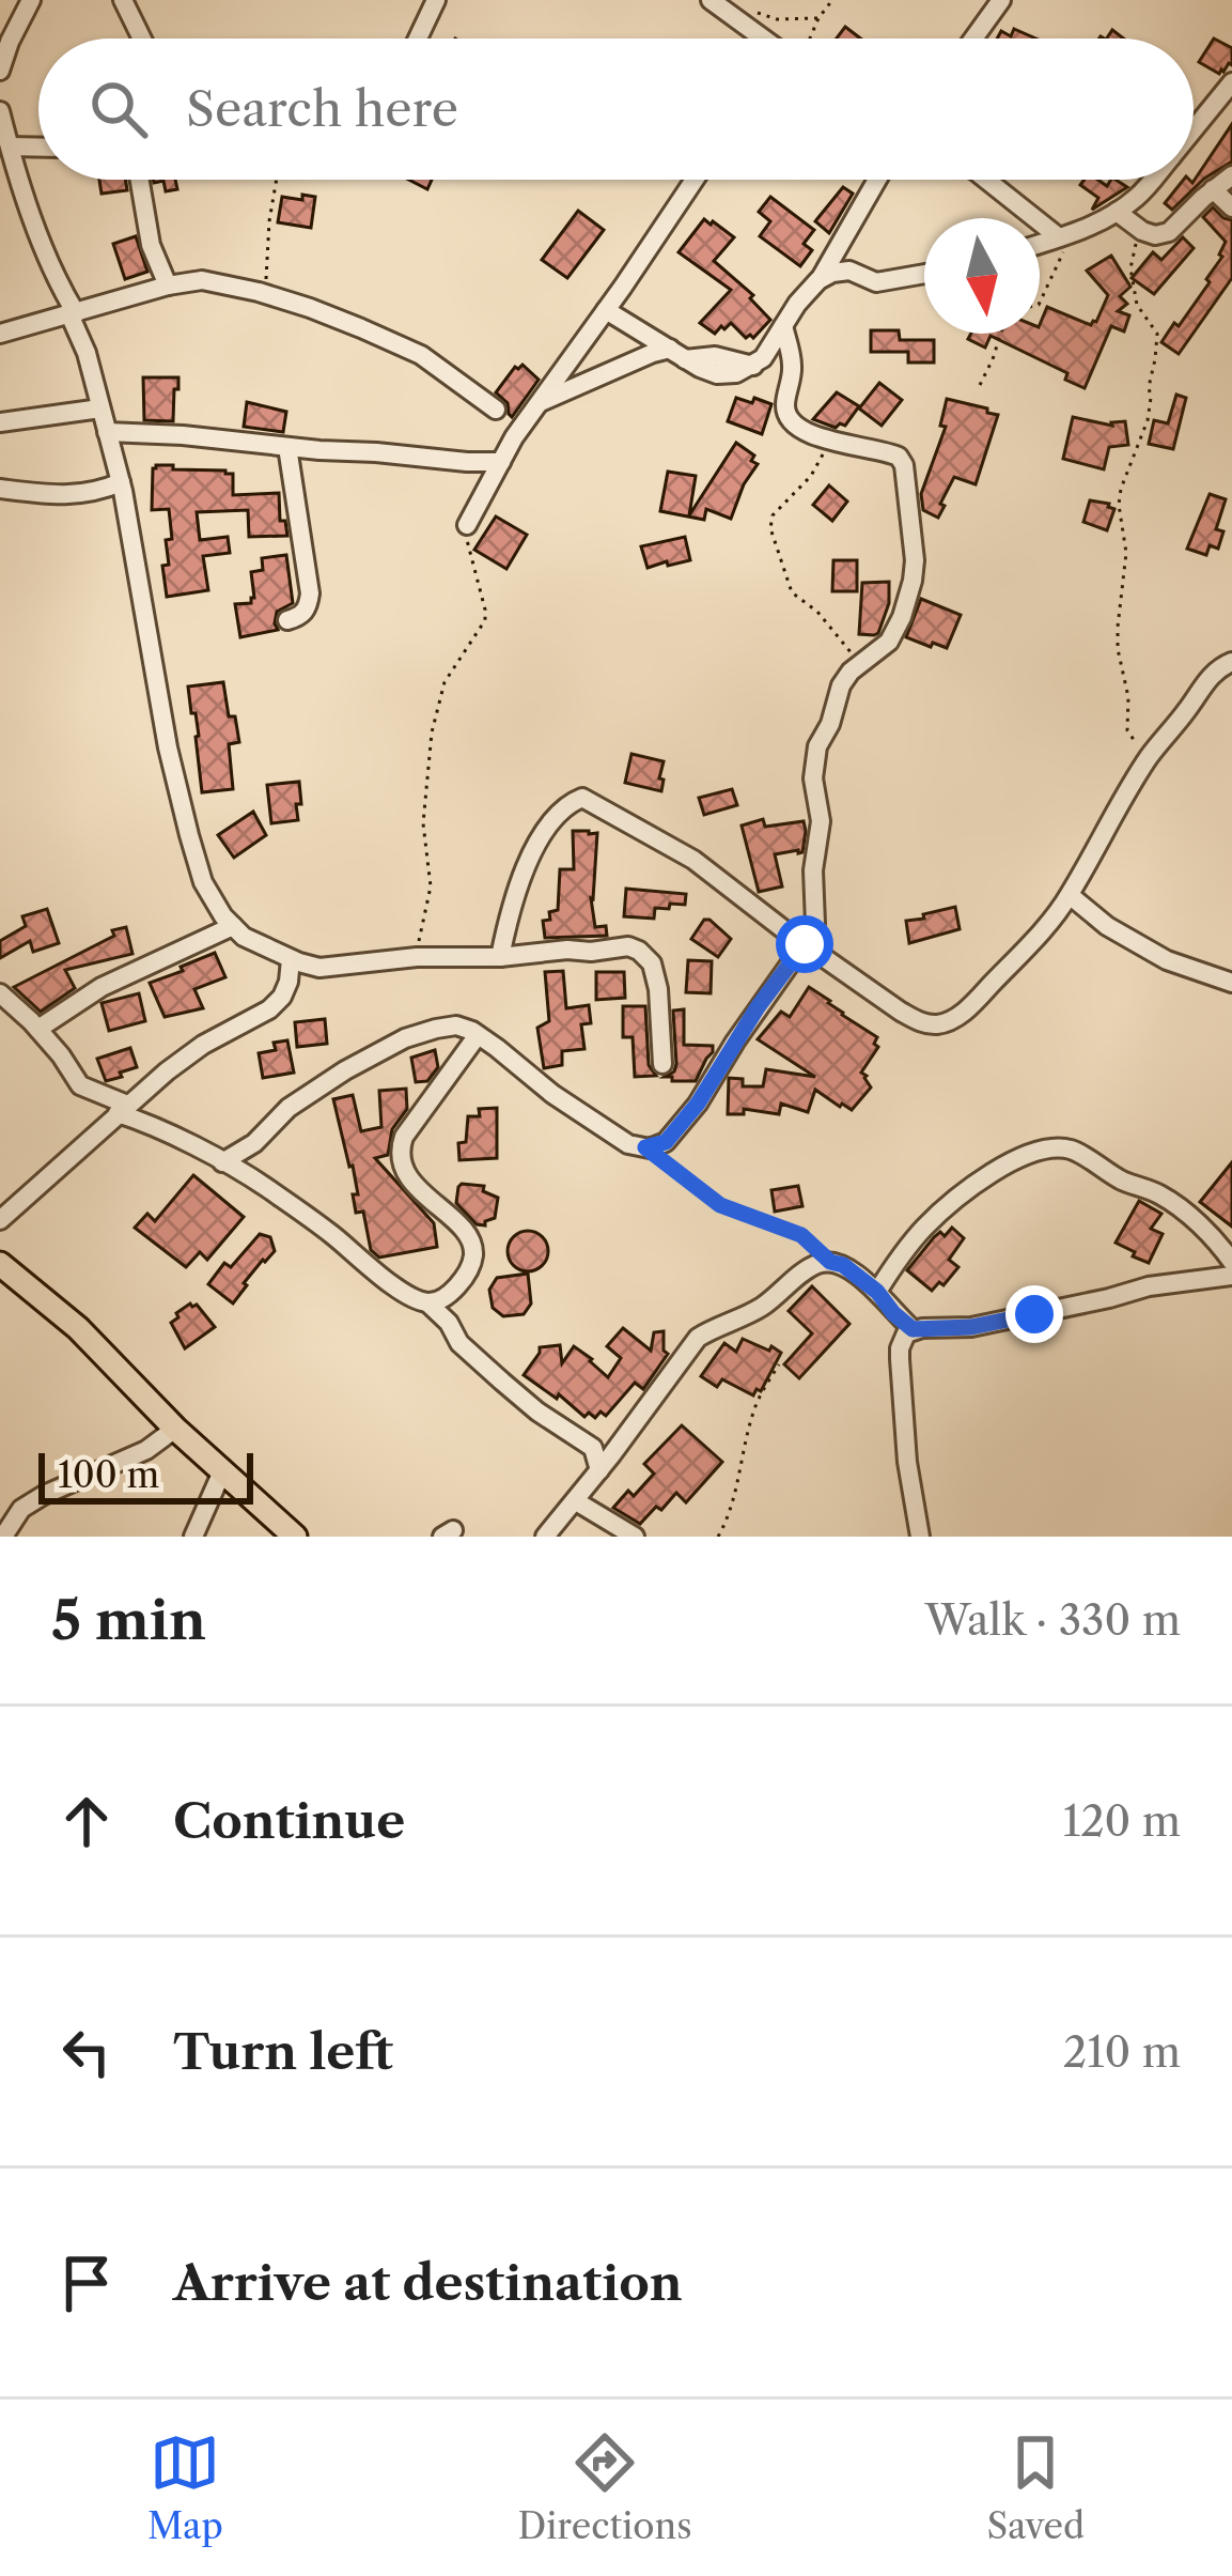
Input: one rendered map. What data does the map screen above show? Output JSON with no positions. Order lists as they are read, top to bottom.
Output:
{
  "scale_bar": "100 m",
  "north": "bottom",
  "page": {
    "search": "Search here",
    "scale": "100 m",
    "heading": ["5 min", "Walk · 330 m"],
    "list": [
      ["Continue", "120 m"],
      ["Turn left", "210 m"],
      "Arrive at destination"
    ],
    "nav": ["Map", "Directions", "Saved"]
  }
}
